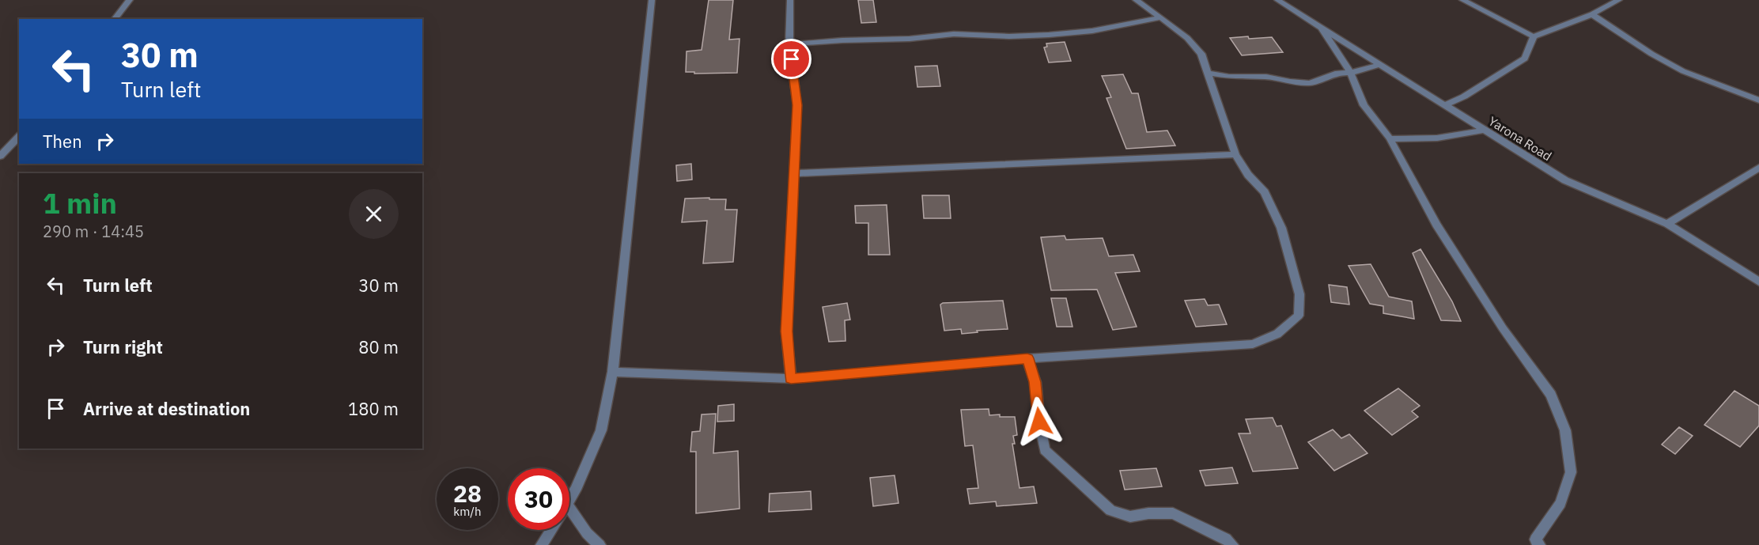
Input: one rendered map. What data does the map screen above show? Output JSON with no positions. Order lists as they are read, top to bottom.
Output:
{
  "streets": {
    "street": ["Yarona Road"]
  },
  "page": {
    "turn": ["30 m", "Turn left"],
    "then": "Then",
    "heading": ["1 min", "290 m · 14:45"],
    "list": [
      {
        "name": "Turn left",
        "value": "30 m"
      },
      {
        "name": "Turn right",
        "value": "80 m"
      },
      {
        "name": "Arrive at destination",
        "value": "180 m"
      }
    ],
    "speed": "28 km/h",
    "limit": "30"
  }
}
